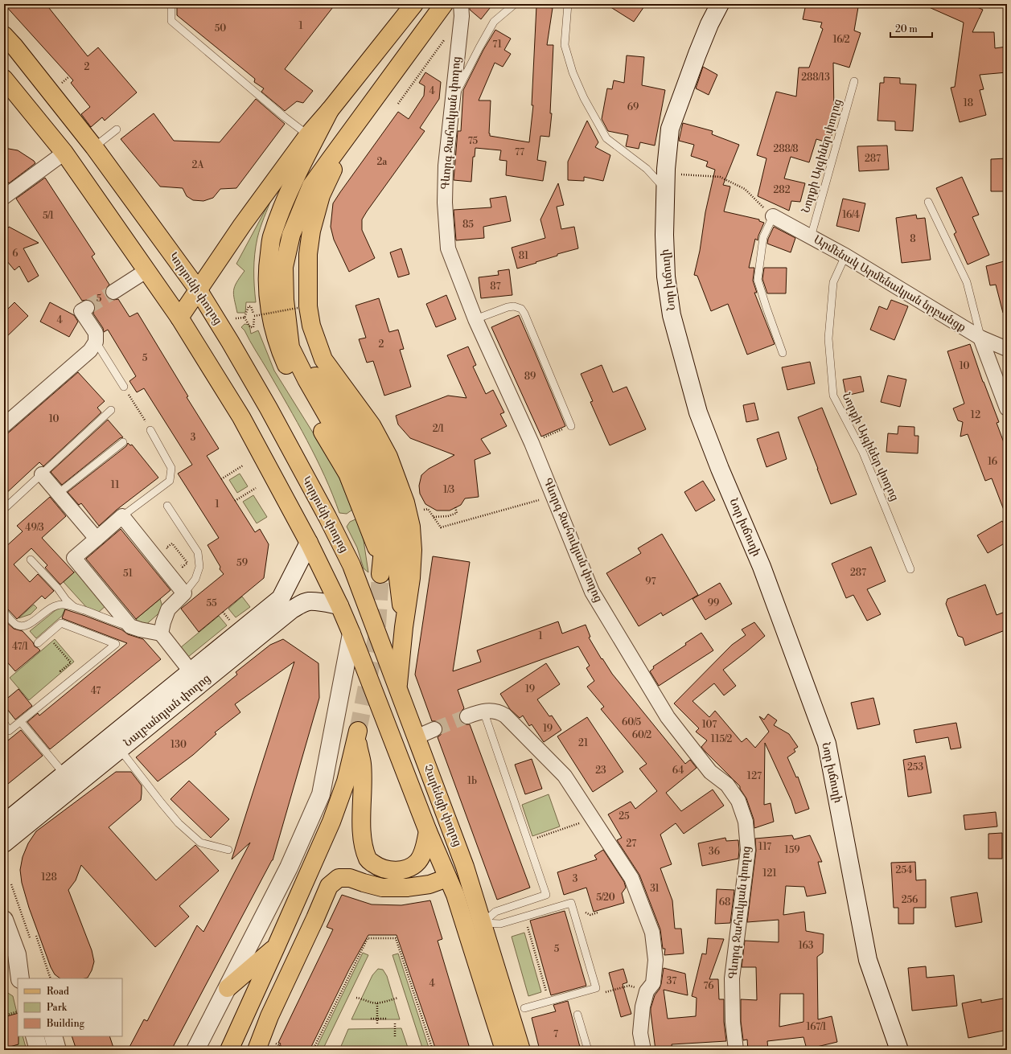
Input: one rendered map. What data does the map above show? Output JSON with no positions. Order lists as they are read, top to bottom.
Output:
{
  "streets": {
    "main road": [
      "Նոր խճուղի",
      "Կորյունի փողոց",
      "Նալբանդյան փողոց",
      "Չարենցի փողոց"
    ],
    "street": ["Գևորգ Ջահուկյան փողոց", "Արմենակ Արմենակյան նրբանցք"],
    "lane": ["Նորքի Այգիներ փողոց"]
  },
  "crossings": [
    ["Նորքի Այգիներ փողոց", "Արմենակ Արմենակյան նրբանցք"],
    ["Կորյունի փողոց", "Չարենցի փողոց"],
    ["Նալբանդյան փողոց", "Չարենցի փողոց"]
  ],
  "house_numbers": [
    "1",
    "50",
    "16/2",
    "71",
    "2",
    "288/13",
    "4",
    "18",
    "69",
    "75",
    "288/8",
    "77",
    "287",
    "2a",
    "2A",
    "282",
    "16/4",
    "5/1",
    "85",
    "8",
    "6",
    "81",
    "87",
    "5",
    "4",
    "2",
    "5",
    "10",
    "89",
    "12",
    "10",
    "2/1",
    "3",
    "16",
    "11",
    "1/3",
    "1",
    "49/3",
    "59",
    "287",
    "51",
    "97",
    "55",
    "99",
    "1",
    "47/1",
    "19",
    "47",
    "60/5",
    "107",
    "19",
    "60/2",
    "115/2",
    "21",
    "130",
    "253",
    "23",
    "64",
    "127",
    "1b",
    "25",
    "27",
    "117",
    "159",
    "36",
    "254",
    "121",
    "128",
    "3",
    "31",
    "5/20",
    "256",
    "68",
    "163",
    "5",
    "37",
    "4",
    "76",
    "167/1",
    "7"
  ],
  "legend": ["Road", "Park", "Building"],
  "scale_bar": "20 m"
}
